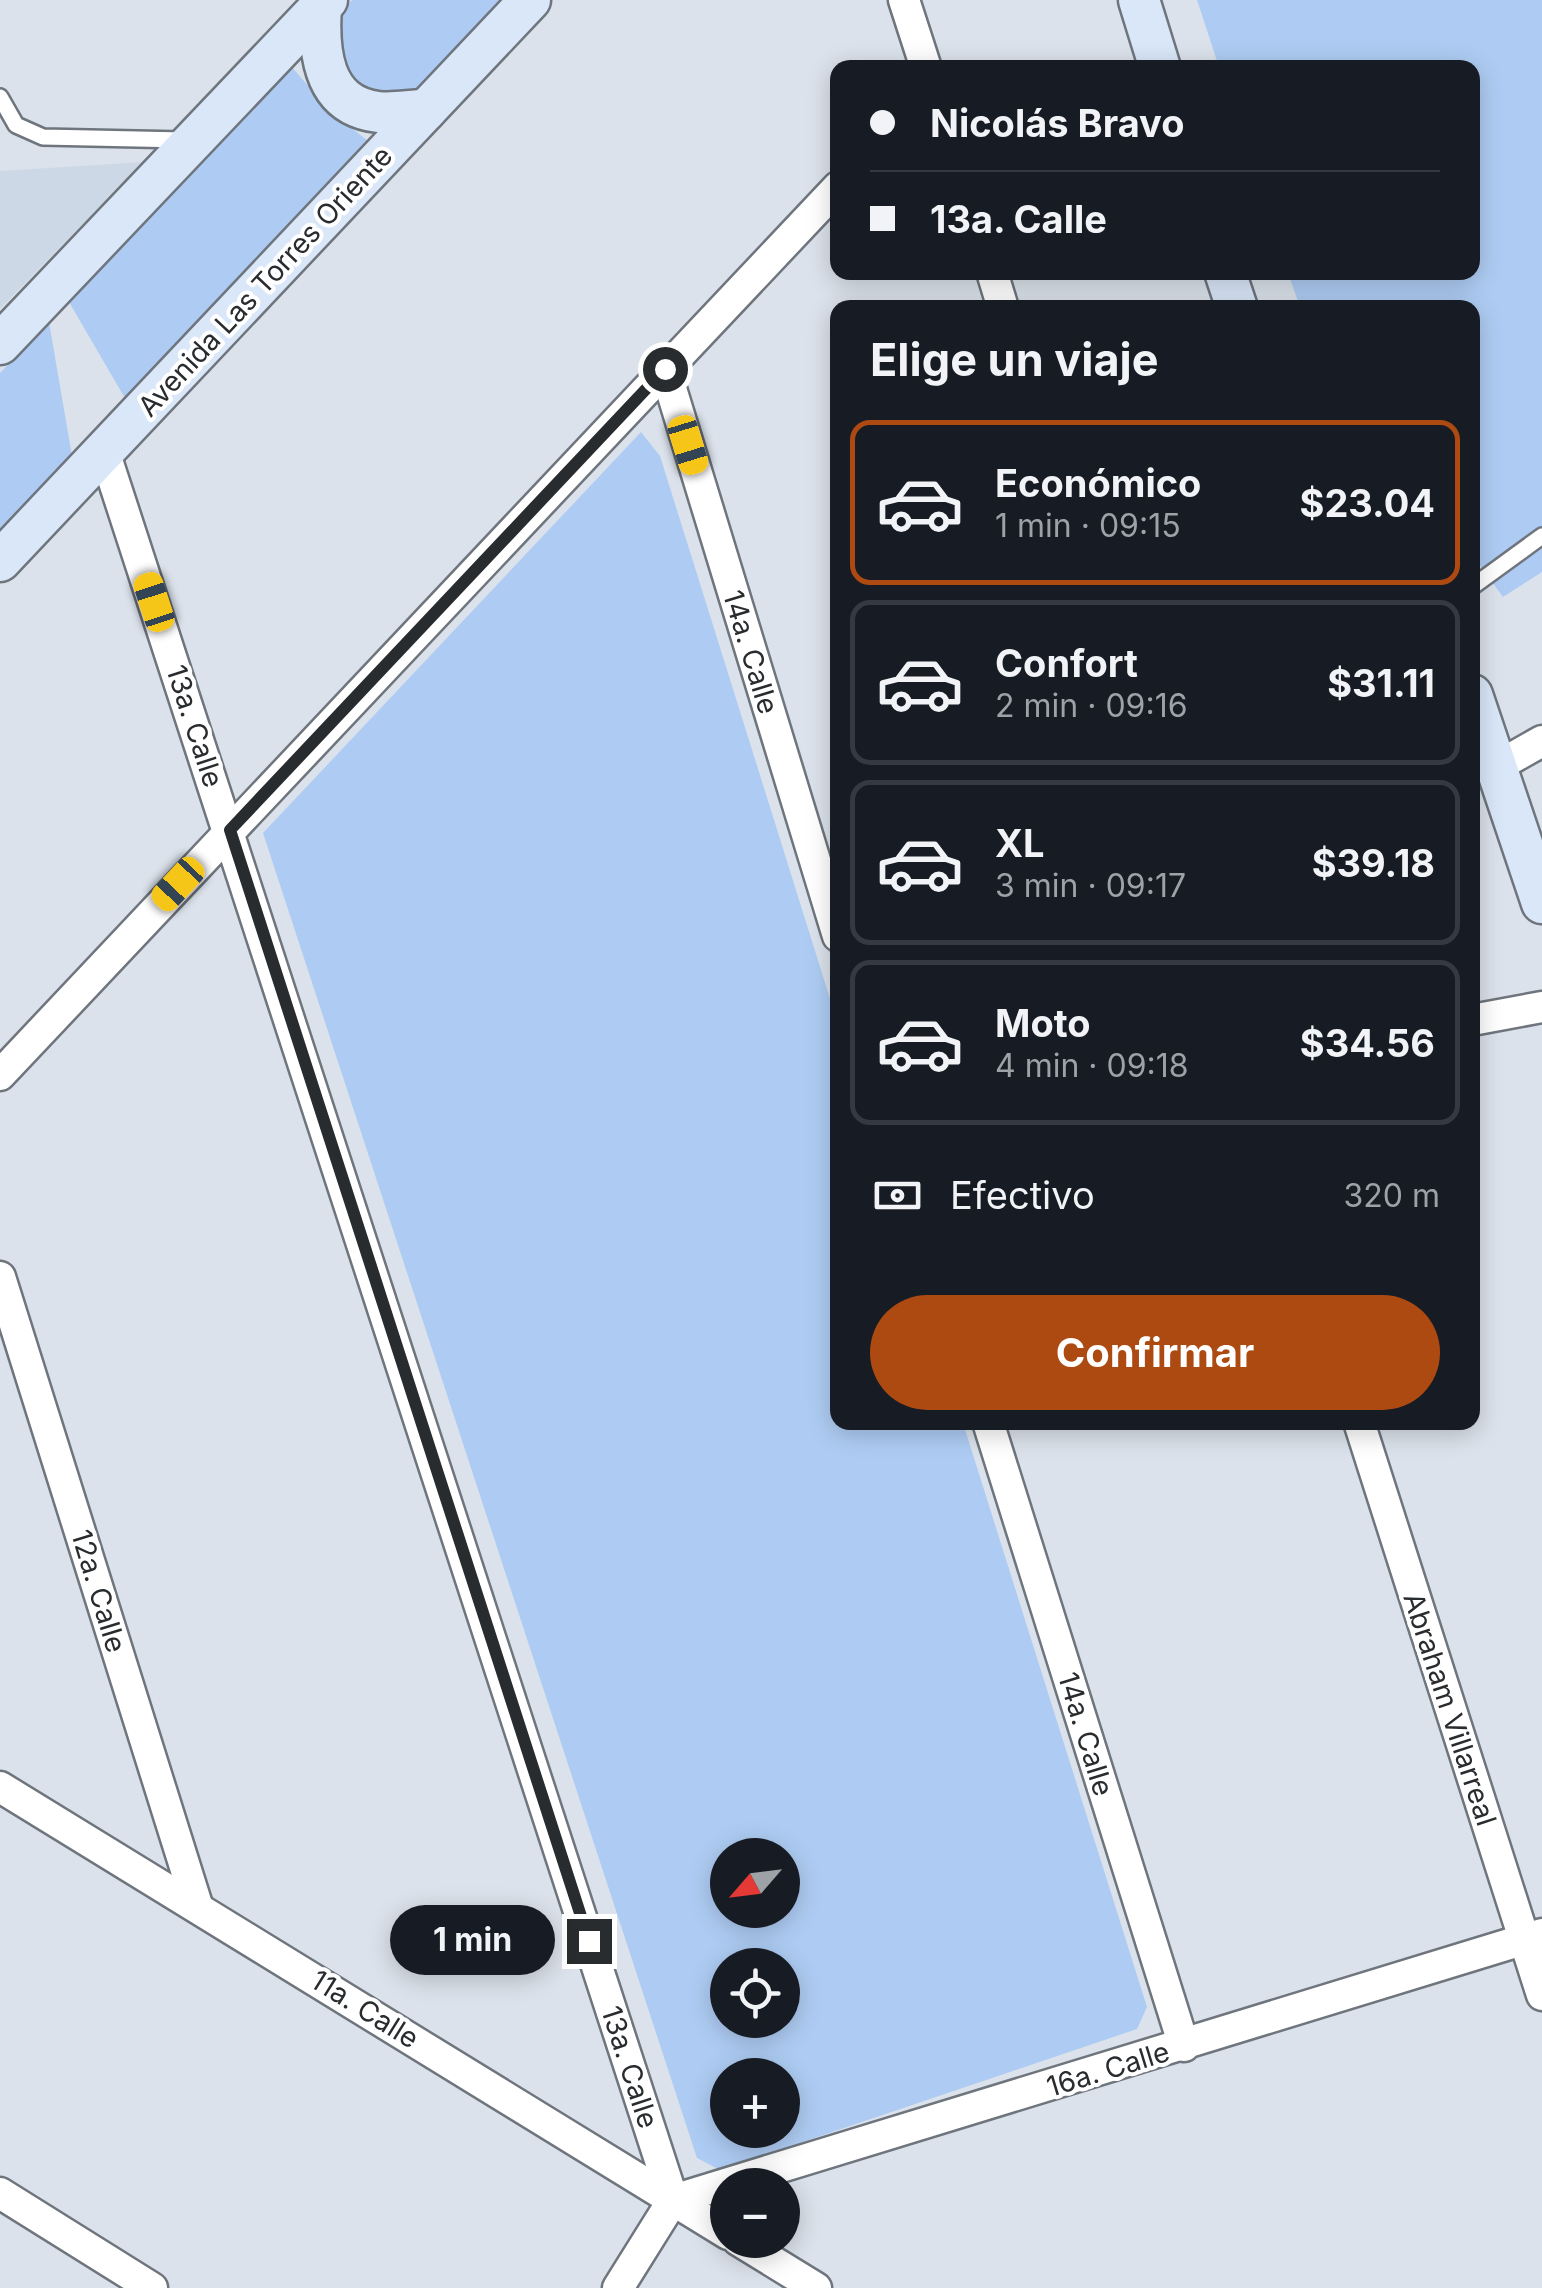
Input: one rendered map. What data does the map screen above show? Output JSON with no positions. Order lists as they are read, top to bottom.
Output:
{
  "streets": {
    "street": [
      "Avenida Las Torres Oriente",
      "14a. Calle",
      "13a. Calle",
      "12a. Calle",
      "Abraham Villarreal",
      "11a. Calle",
      "16a. Calle"
    ]
  },
  "crossings": [
    ["Avenida Las Torres Oriente", "13a. Calle"],
    ["14a. Calle", "16a. Calle"],
    ["13a. Calle", "11a. Calle"],
    ["13a. Calle", "16a. Calle"],
    ["12a. Calle", "11a. Calle"],
    ["Abraham Villarreal", "16a. Calle"],
    ["11a. Calle", "16a. Calle"]
  ],
  "north": "bottom left",
  "page": {
    "banner": ["Nicolás Bravo", "13a. Calle"],
    "heading": "Elige un viaje",
    "list": [
      {
        "name": "Económico",
        "note": "1 min · 09:15",
        "value": "$23.04"
      },
      {
        "name": "Confort",
        "note": "2 min · 09:16",
        "value": "$31.11"
      },
      {
        "name": "XL",
        "note": "3 min · 09:17",
        "value": "$39.18"
      },
      {
        "name": "Moto",
        "note": "4 min · 09:18",
        "value": "$34.56"
      }
    ],
    "pay": ["Efectivo", "320 m"],
    "buttons": "Confirmar",
    "map_buttons": ["+", "−"],
    "bubble": "1 min"
  }
}
